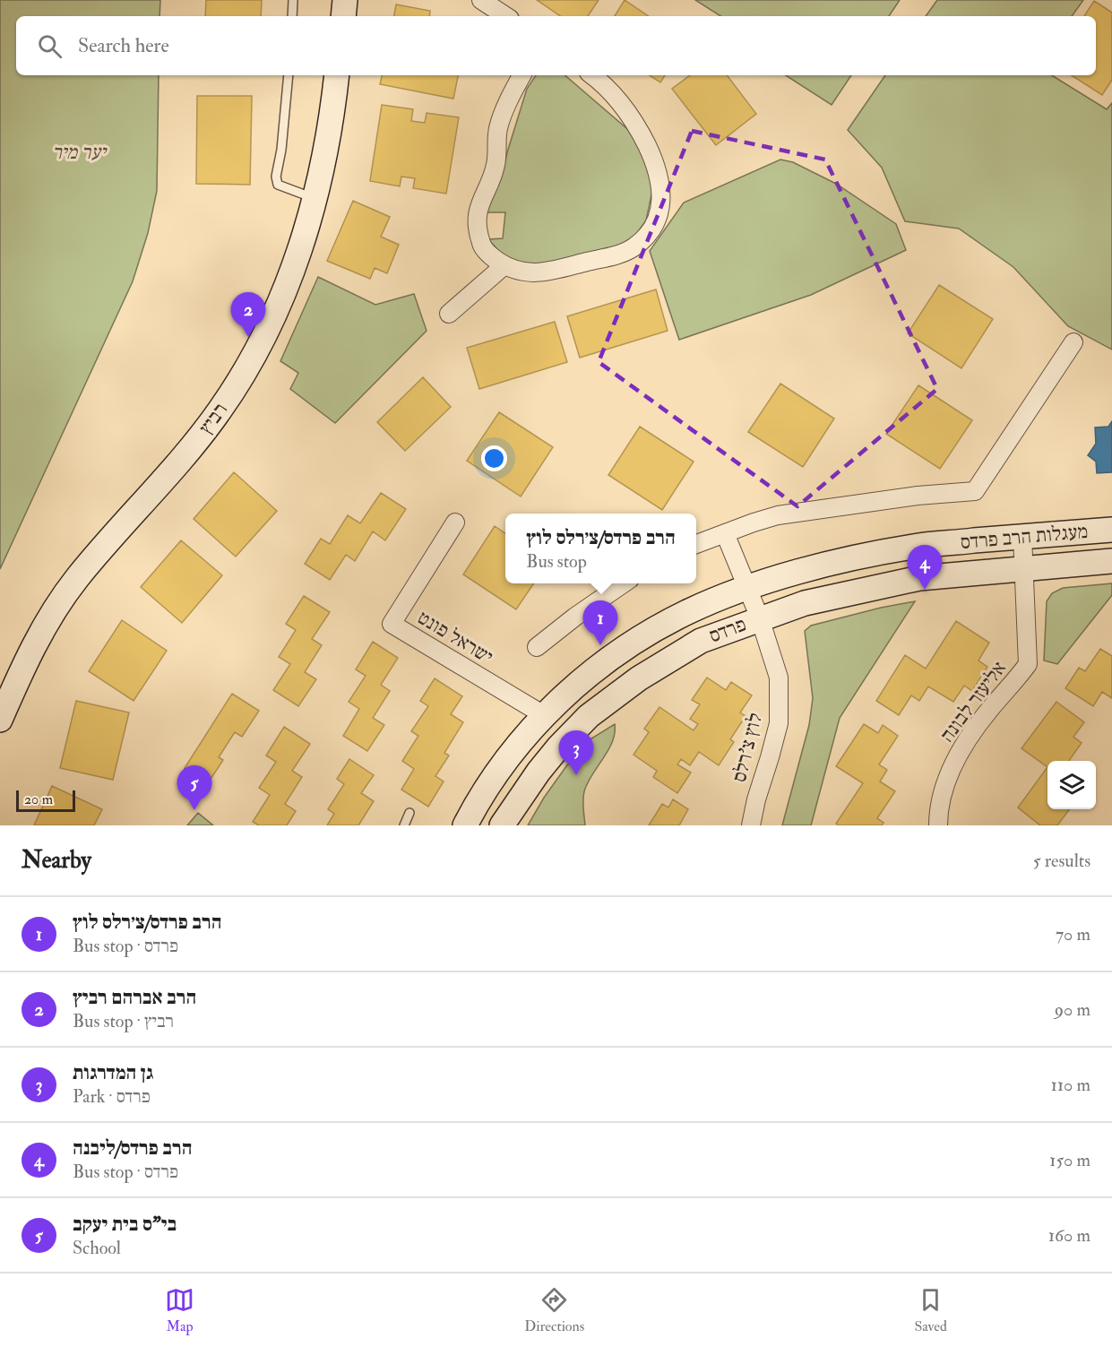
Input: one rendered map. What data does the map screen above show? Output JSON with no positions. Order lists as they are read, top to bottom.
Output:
{
  "streets": {
    "street": [
      "רביץ",
      "מעגלות הרב פרדס",
      "פרדס",
      "ישראל פונט",
      "אליעזר לבונה",
      "לוץ צ'רלס"
    ]
  },
  "crossings": [
    ["מעגלות הרב פרדס", "פרדס"],
    ["מעגלות הרב פרדס", "אליעזר לבונה"],
    ["מעגלות הרב פרדס", "לוץ צ'רלס"],
    ["פרדס", "ישראל פונט"],
    ["פרדס", "אליעזר לבונה"],
    ["פרדס", "לוץ צ'רלס"]
  ],
  "parks": ["יער מיר"],
  "scale_bar": "20 m",
  "page": {
    "search": "Search here",
    "pins": [
      "2",
      "4",
      "1",
      "3",
      "5"
    ],
    "popup": ["הרב פרדס/צ׳רלס לוץ", "Bus stop"],
    "scale": "20 m",
    "heading": ["Nearby", "5 results"],
    "list": [
      {
        "mark": "1",
        "name": "הרב פרדס/צ׳רלס לוץ",
        "note": "Bus stop · פרדס",
        "value": "70 m"
      },
      {
        "mark": "2",
        "name": "הרב אברהם רביץ",
        "note": "Bus stop · רביץ",
        "value": "90 m"
      },
      {
        "mark": "3",
        "name": "גן המדרגות",
        "note": "Park · פרדס",
        "value": "110 m"
      },
      {
        "mark": "4",
        "name": "הרב פרדס/ליבנה",
        "note": "Bus stop · פרדס",
        "value": "150 m"
      },
      {
        "mark": "5",
        "name": "בי\"ס בית יעקב",
        "note": "School",
        "value": "160 m"
      }
    ],
    "nav": ["Map", "Directions", "Saved"]
  }
}
